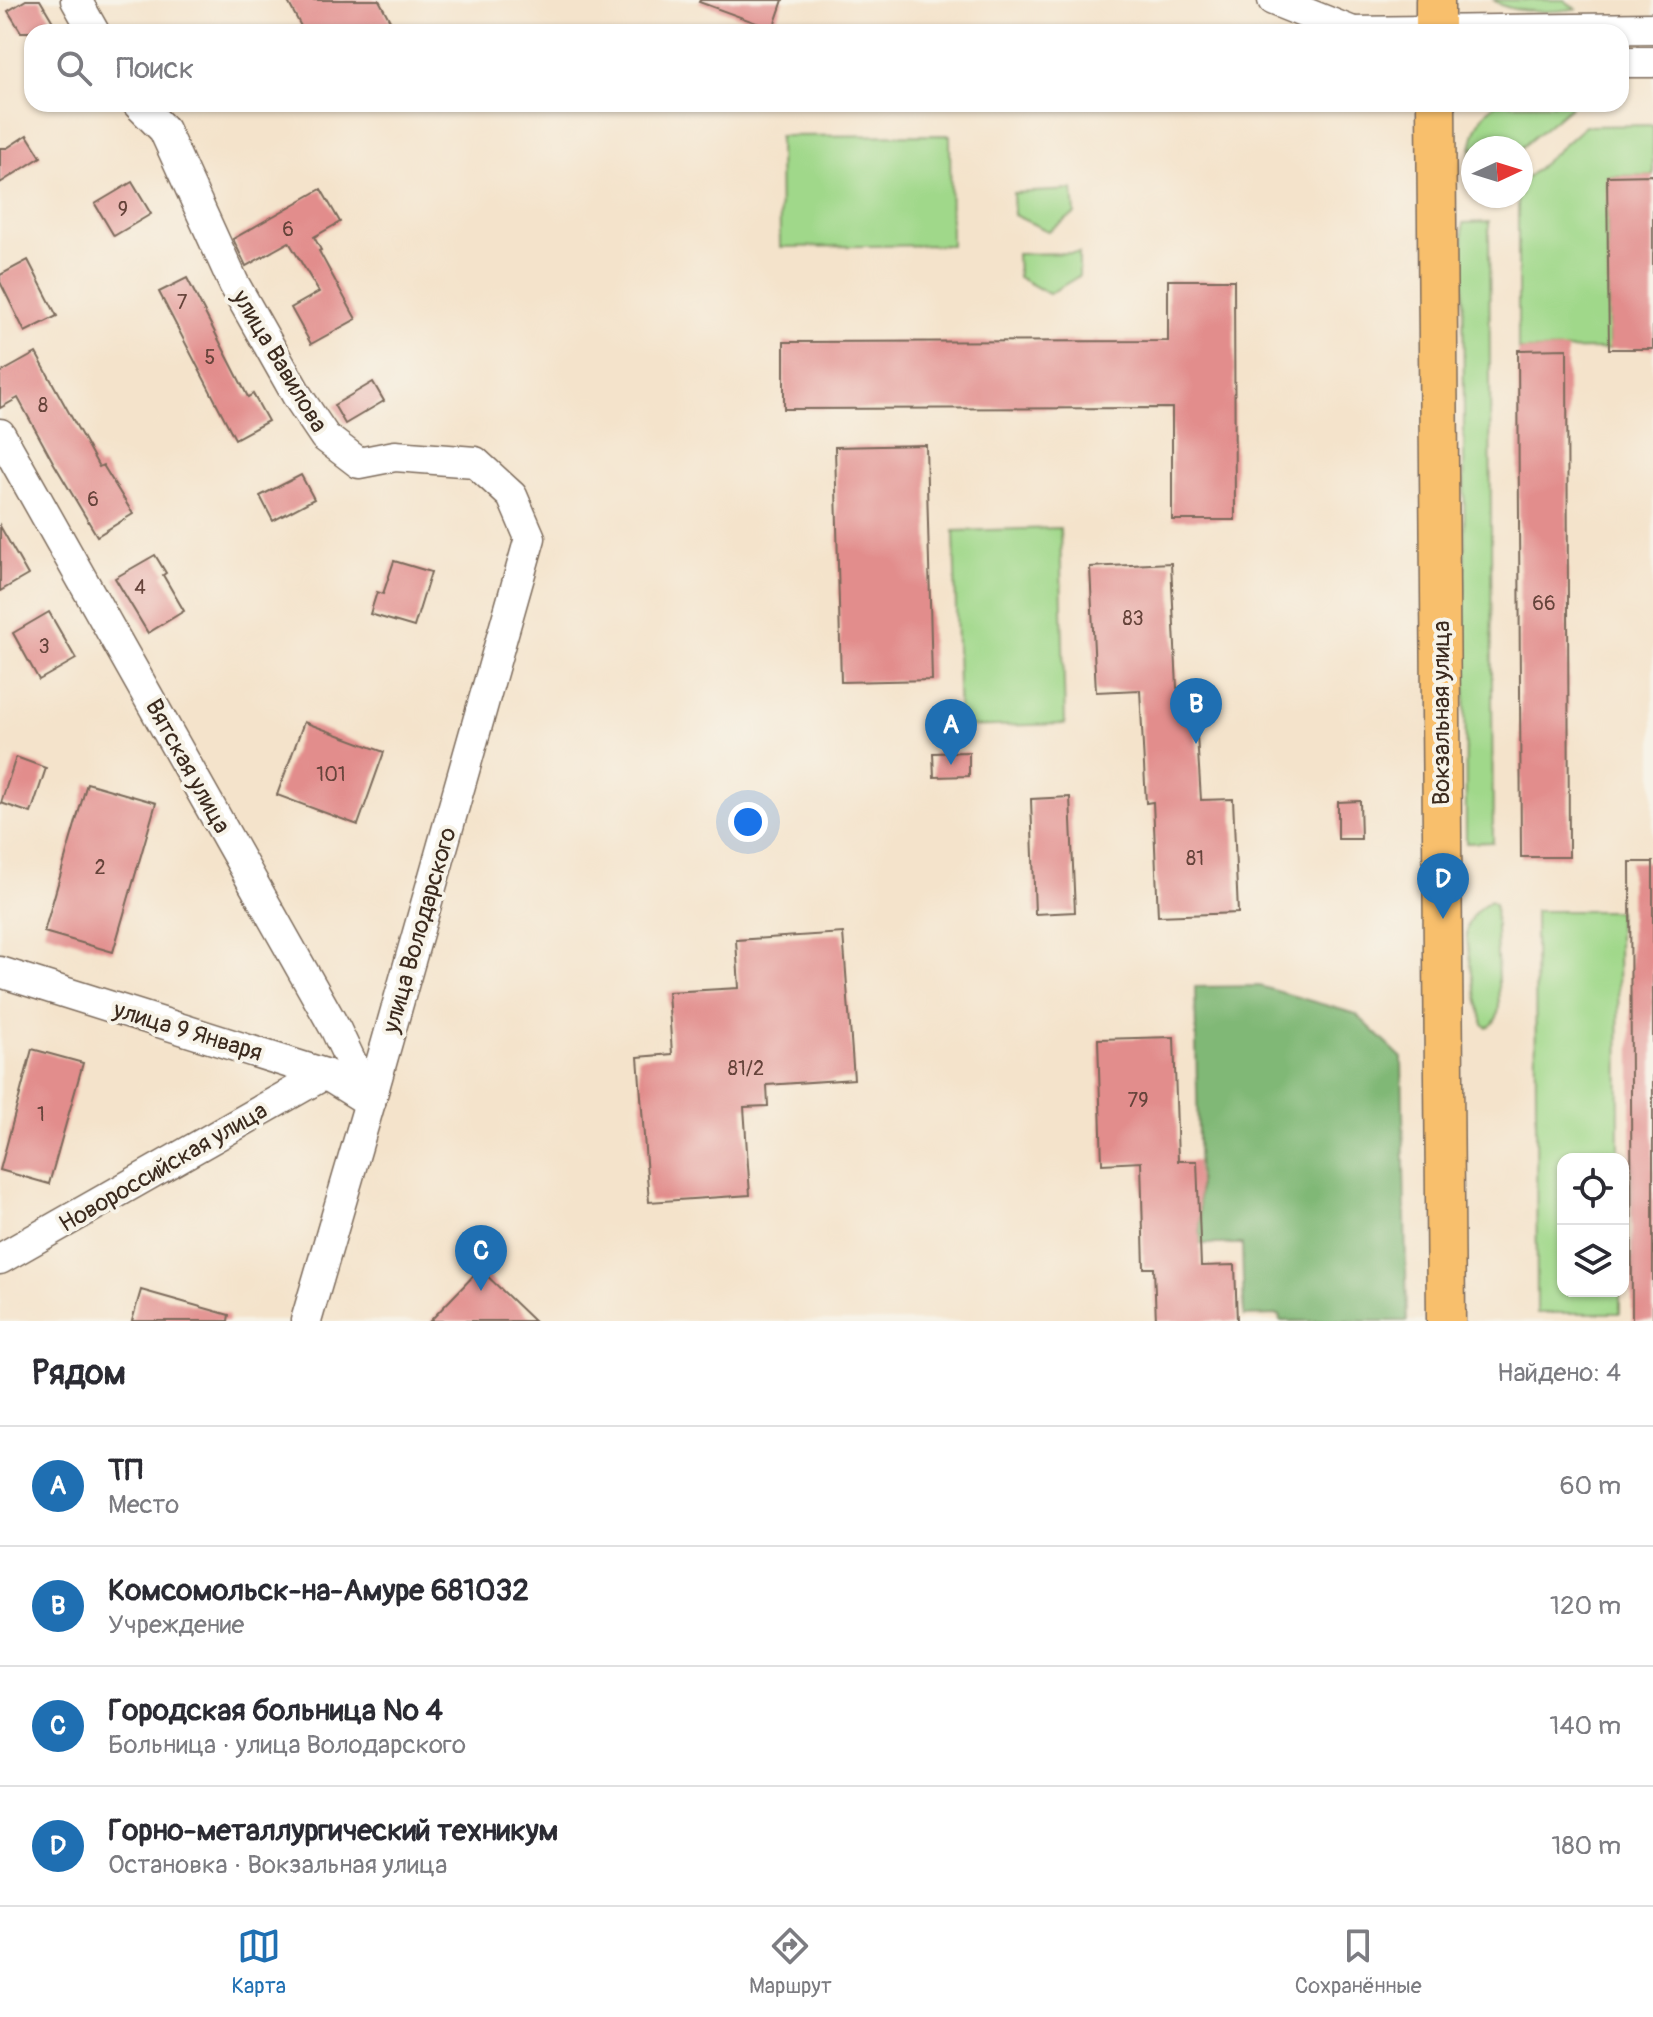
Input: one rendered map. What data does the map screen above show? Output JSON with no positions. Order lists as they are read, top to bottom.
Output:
{
  "streets": {
    "main road": ["Вокзальная улица"],
    "street": [
      "улица Вавилова",
      "Вятская улица",
      "улица Володарского",
      "улица 9 Января",
      "Новороссийская улица"
    ]
  },
  "crossings": [
    ["улица Вавилова", "улица Володарского"],
    ["Вятская улица", "улица Володарского"],
    ["Вятская улица", "улица 9 Января"],
    ["улица Володарского", "улица 9 Января"],
    ["улица 9 Января", "Новороссийская улица"]
  ],
  "house_numbers": [
    "9",
    "6",
    "7",
    "5",
    "8",
    "6",
    "4",
    "66",
    "83",
    "3",
    "101",
    "81",
    "2",
    "81/2",
    "79",
    "1"
  ],
  "north": "right",
  "page": {
    "search": "Поиск",
    "pins": [
      "B",
      "A",
      "D",
      "C"
    ],
    "heading": ["Рядом", "Найдено: 4"],
    "list": [
      {
        "mark": "A",
        "name": "ТП",
        "note": "Место",
        "value": "60 m"
      },
      {
        "mark": "B",
        "name": "Комсомольск-на-Амуре 681032",
        "note": "Учреждение",
        "value": "120 m"
      },
      {
        "mark": "C",
        "name": "Городская больница № 4",
        "note": "Больница · улица Володарского",
        "value": "140 m"
      },
      {
        "mark": "D",
        "name": "Горно-металлургический техникум",
        "note": "Остановка · Вокзальная улица",
        "value": "180 m"
      }
    ],
    "nav": ["Карта", "Маршрут", "Сохранённые"]
  }
}
